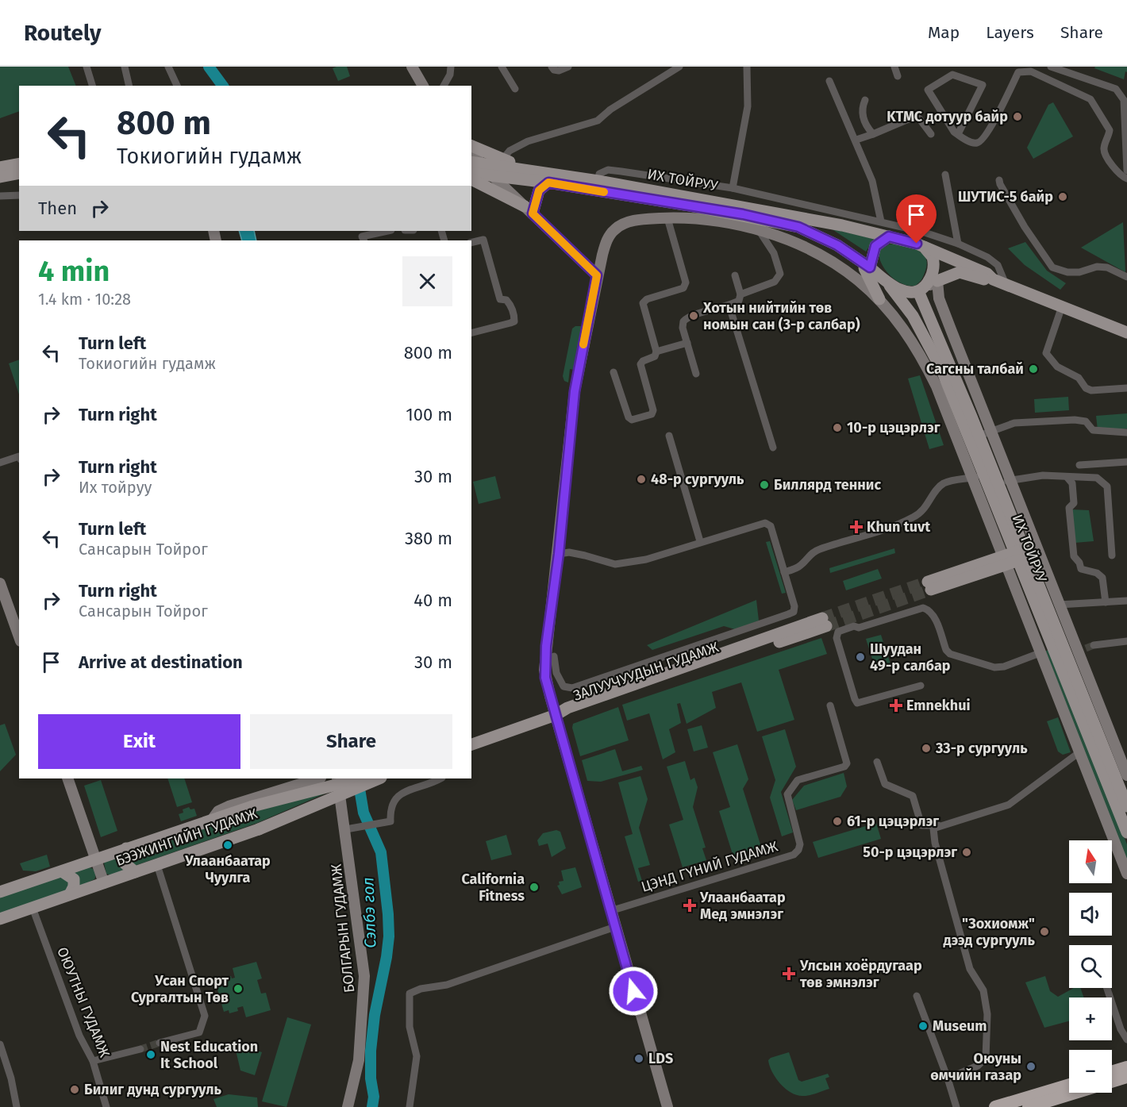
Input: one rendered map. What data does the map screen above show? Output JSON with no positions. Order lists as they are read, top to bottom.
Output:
{
  "streets": {
    "main road": ["ИХ ТОЙРУУ", "ЗАЛУУЧУУДЫН ГУДАМЖ", "БЭЭЖИНГИЙН ГУДАМЖ"],
    "street": ["ЦЭНД ГҮНИЙ ГУДАМЖ", "БОЛГАРЫН ГУДАМЖ", "ОЮУТНЫ ГУДАМЖ"]
  },
  "crossings": [
    ["БЭЭЖИНГИЙН ГУДАМЖ", "ОЮУТНЫ ГУДАМЖ"]
  ],
  "water": ["Сэлбэ гол"],
  "places": {
    "other": [
      "KTMC дотуур байр",
      "ШУТИС-5 байр",
      "Хотын нийтийн төв номын сан (3-р салбар)",
      "Сагсны талбай",
      "10-р цэцэрлэг",
      "48-р сургууль",
      "Биллярд теннис",
      "Шуудан 49-р салбар",
      "33-р сургууль",
      "61-р цэцэрлэг",
      "Улаанбаатар Чуулга",
      "50-р цэцэрлэг",
      "California Fitness",
      "\"Зохиомж\" дээд сургууль",
      "Усан Спорт Сургалтын Төв",
      "Museum",
      "Nest Education It School",
      "LDS",
      "Оюуны өмчийн газар",
      "Билиг дунд сургууль"
    ],
    "health": [
      "Khun tuvt",
      "Emnekhui",
      "Улаанбаатар Мед эмнэлэг",
      "Улсын хоёрдугаар төв эмнэлэг"
    ]
  },
  "north": "top",
  "page": {
    "header": "Routely",
    "nav": ["Map", "Layers", "Share"],
    "turn": ["800 m", "Токиогийн гудамж"],
    "then": "Then",
    "heading": ["4 min", "1.4 km · 10:28"],
    "list": [
      {
        "name": "Turn left",
        "note": "Токиогийн гудамж",
        "value": "800 m"
      },
      {
        "name": "Turn right",
        "value": "100 m"
      },
      {
        "name": "Turn right",
        "note": "Их тойруу",
        "value": "30 m"
      },
      {
        "name": "Turn left",
        "note": "Сансарын Тойрог",
        "value": "380 m"
      },
      {
        "name": "Turn right",
        "note": "Сансарын Тойрог",
        "value": "40 m"
      },
      {
        "name": "Arrive at destination",
        "value": "30 m"
      }
    ],
    "buttons": ["Exit", "Share"],
    "map_buttons": ["+", "−"]
  }
}
